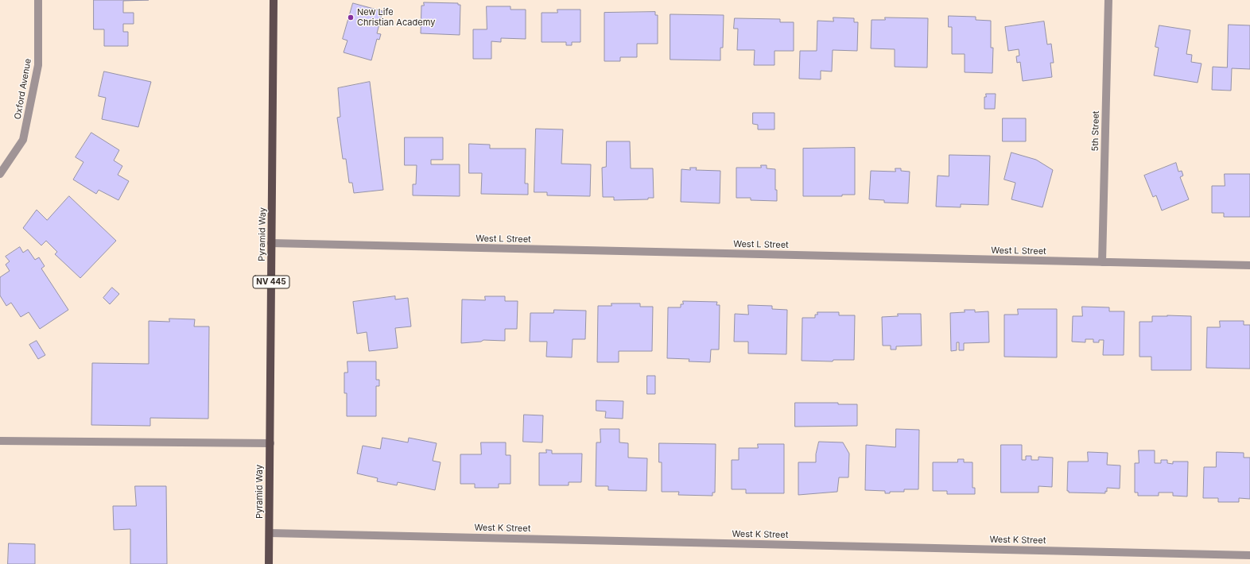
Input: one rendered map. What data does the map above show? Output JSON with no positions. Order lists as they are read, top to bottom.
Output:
{
  "streets": {
    "main road": ["Pyramid Way", "NV 445"],
    "street": [
      "Oxford Avenue",
      "5th Street",
      "West L Street",
      "West K Street"
    ]
  },
  "crossings": [
    ["5th Street", "West L Street"],
    ["Pyramid Way", "West L Street"],
    ["Pyramid Way", "West K Street"]
  ],
  "places": ["New Life Christian Academy"]
}
